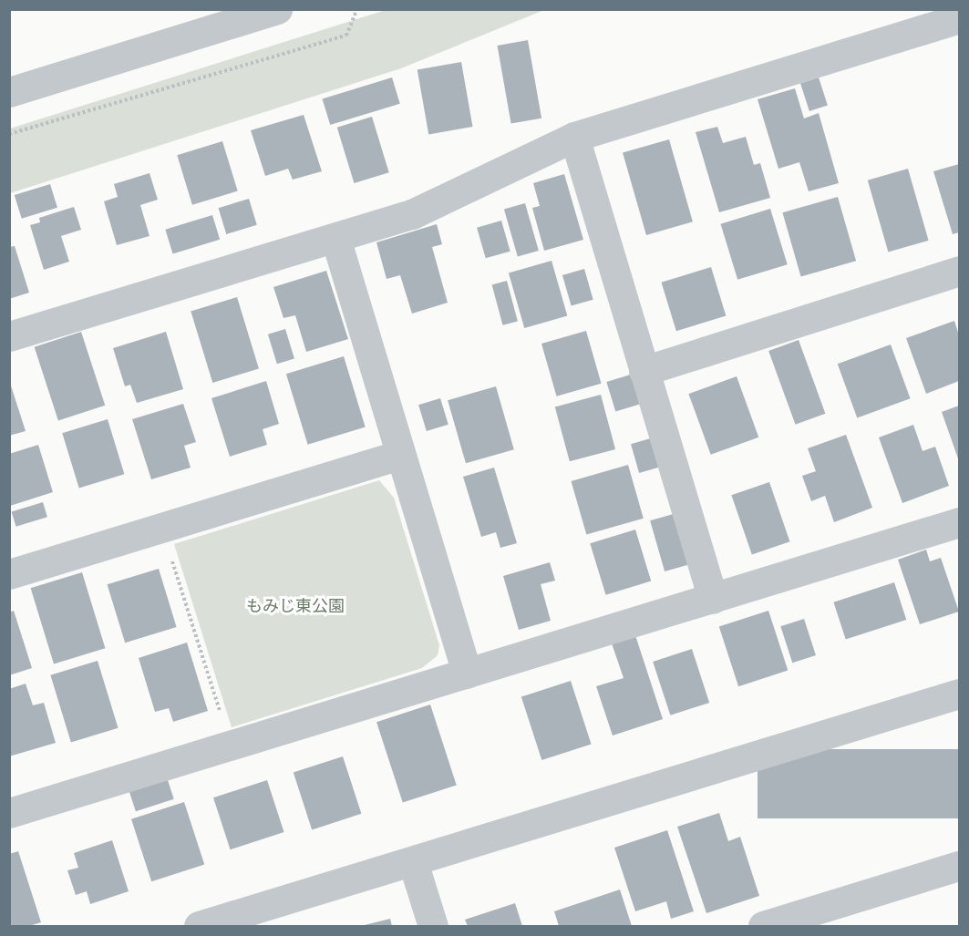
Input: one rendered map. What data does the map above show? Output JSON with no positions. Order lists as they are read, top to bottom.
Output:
{
  "parks": ["もみじ東公園"]
}
